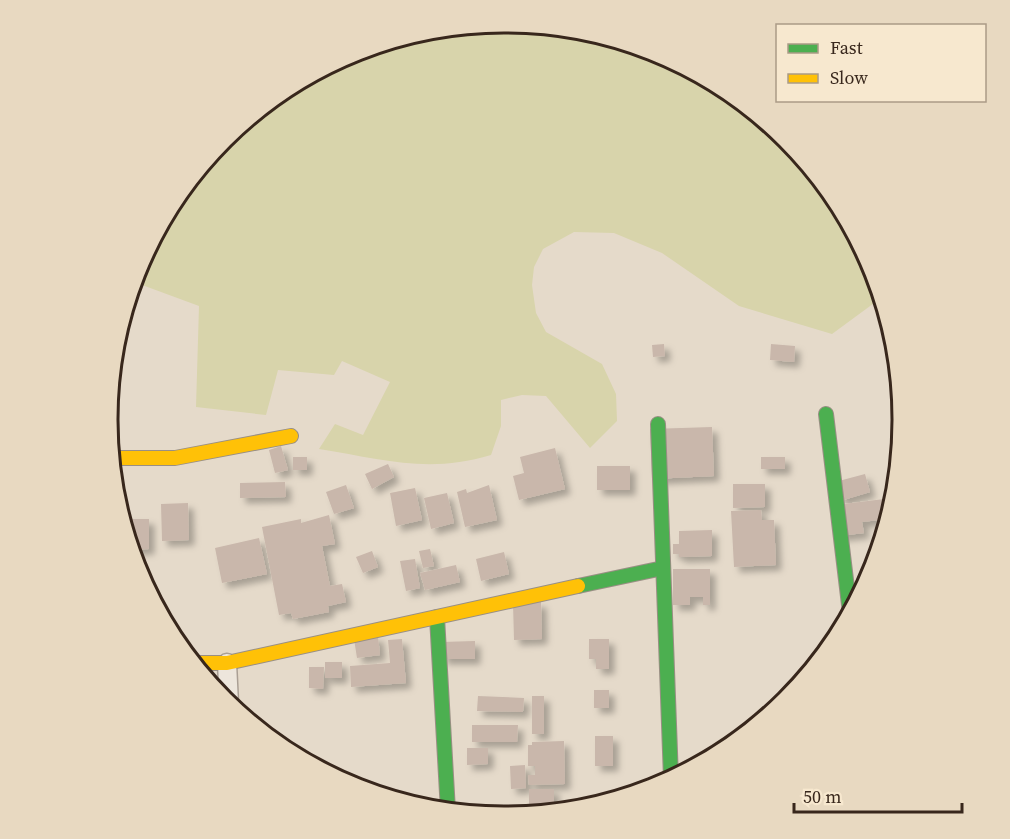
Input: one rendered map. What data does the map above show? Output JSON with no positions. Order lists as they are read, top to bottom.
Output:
{
  "legend": ["Fast", "Slow"],
  "scale_bar": "50 m"
}
